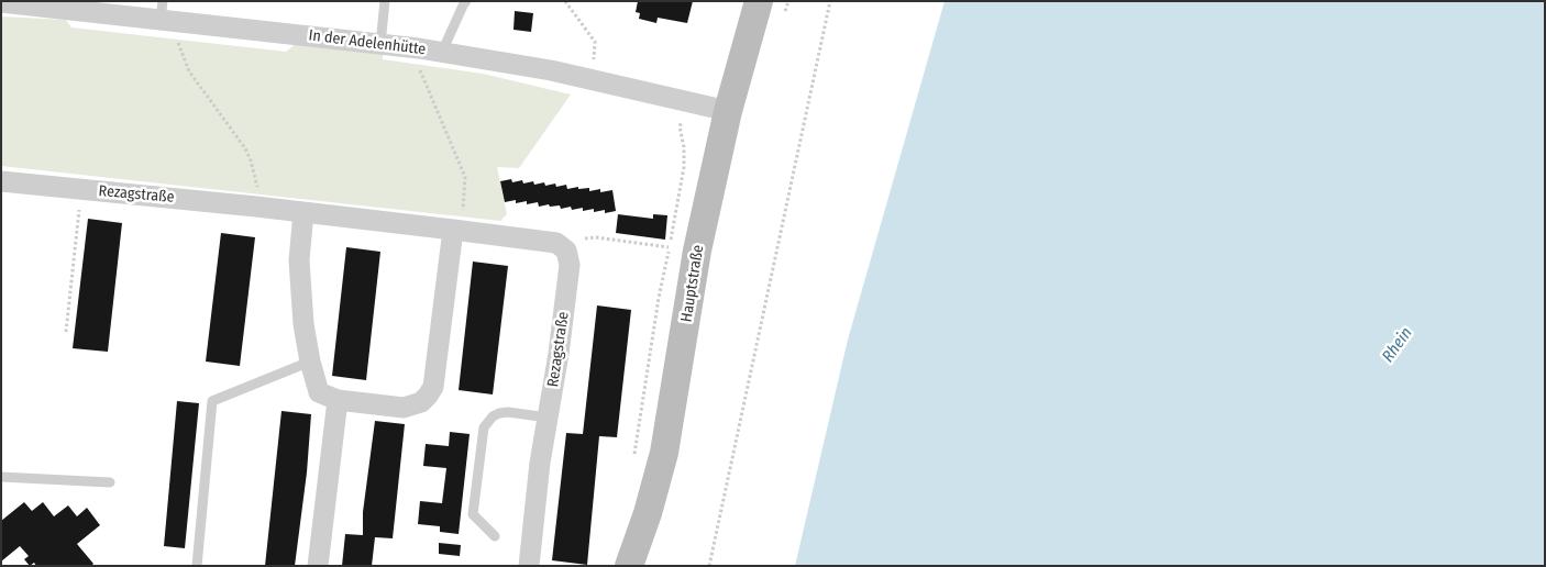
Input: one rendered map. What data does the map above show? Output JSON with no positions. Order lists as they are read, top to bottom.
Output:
{
  "streets": {
    "main road": ["Hauptstraße"],
    "street": ["In der Adelenhütte", "Rezagstraße"]
  },
  "crossings": [
    ["In der Adelenhütte", "Hauptstraße"]
  ],
  "water": ["Rhein"]
}
